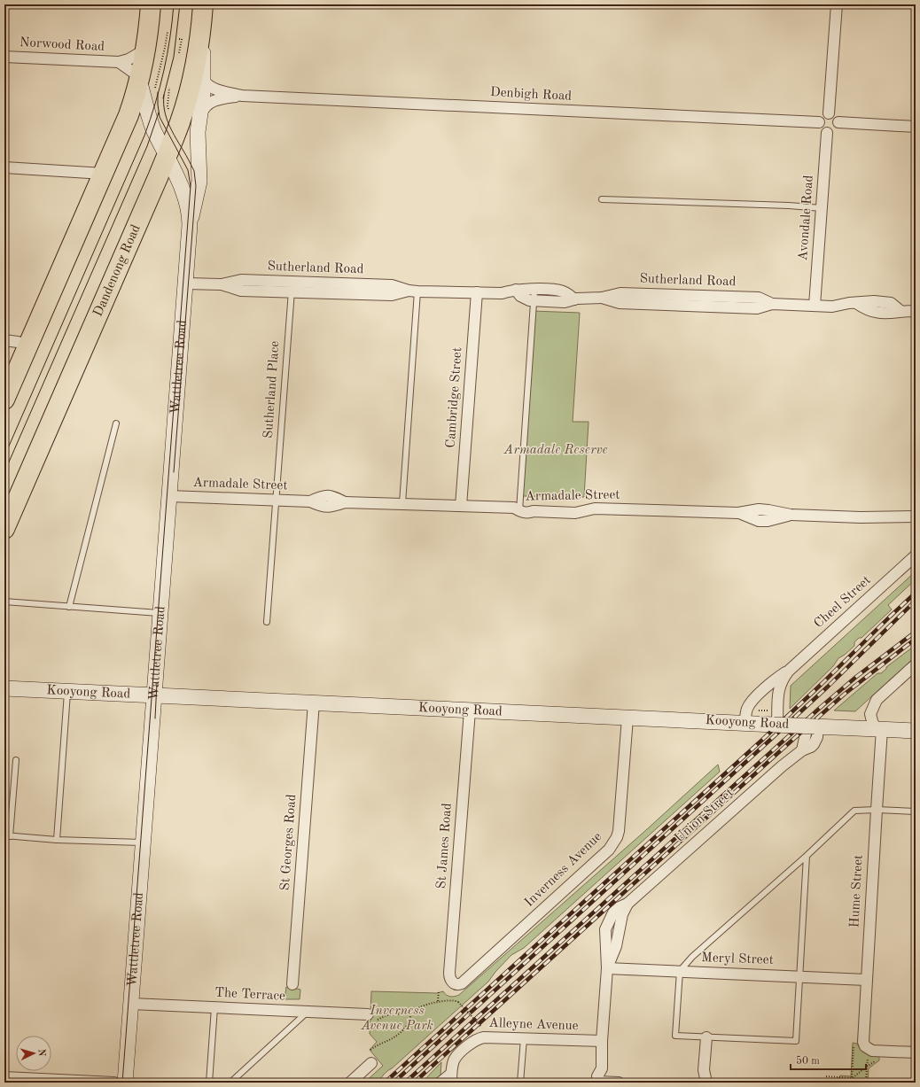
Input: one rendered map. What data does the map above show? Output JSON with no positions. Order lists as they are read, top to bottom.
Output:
{
  "streets": {
    "highway": ["Dandenong Road"],
    "main road": ["Wattletree Road", "Kooyong Road"],
    "street": [
      "Norwood Road",
      "Denbigh Road",
      "Avondale Road",
      "Sutherland Road",
      "Cambridge Street",
      "Armadale Street",
      "Cheel Street",
      "Union Street",
      "St Georges Road",
      "St James Road",
      "Inverness Avenue",
      "Hume Street",
      "Meryl Street",
      "The Terrace",
      "Alleyne Avenue"
    ],
    "lane": ["Sutherland Place"]
  },
  "crossings": [
    ["Norwood Road", "Wattletree Road"],
    ["Denbigh Road", "Avondale Road"],
    ["Denbigh Road", "Wattletree Road"],
    ["Avondale Road", "Sutherland Road"],
    ["Sutherland Road", "Wattletree Road"],
    ["Sutherland Road", "Sutherland Place"],
    ["Sutherland Road", "Cambridge Street"],
    ["Dandenong Road", "Wattletree Road"],
    ["Wattletree Road", "Armadale Street"],
    ["Wattletree Road", "Kooyong Road"],
    ["Wattletree Road", "The Terrace"],
    ["Sutherland Place", "Armadale Street"],
    ["Cambridge Street", "Armadale Street"],
    ["Cheel Street", "Kooyong Road"],
    ["Kooyong Road", "Union Street"],
    ["Kooyong Road", "St Georges Road"],
    ["Kooyong Road", "St James Road"],
    ["Kooyong Road", "Inverness Avenue"],
    ["Kooyong Road", "Hume Street"],
    ["Union Street", "Meryl Street"],
    ["Union Street", "Alleyne Avenue"],
    ["St James Road", "Inverness Avenue"],
    ["Hume Street", "Meryl Street"]
  ],
  "parks": ["Armadale Reserve", "Inverness Avenue Park"],
  "scale_bar": "50 m",
  "north": "right"
}
